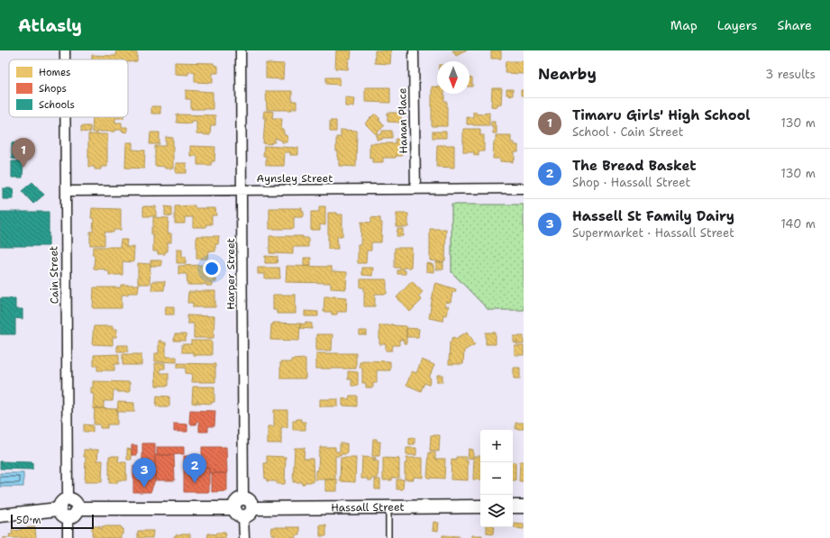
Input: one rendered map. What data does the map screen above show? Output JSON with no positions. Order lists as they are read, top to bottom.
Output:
{
  "streets": {
    "street": [
      "Hanan Place",
      "Aynsley Street",
      "Harper Street",
      "Cain Street",
      "Hassall Street"
    ]
  },
  "crossings": [
    ["Hanan Place", "Aynsley Street"],
    ["Aynsley Street", "Harper Street"],
    ["Aynsley Street", "Cain Street"],
    ["Harper Street", "Hassall Street"]
  ],
  "legend": ["Homes", "Shops", "Schools"],
  "scale_bar": "50 m",
  "north": "bottom",
  "page": {
    "header": "Atlasly",
    "nav": ["Map", "Layers", "Share"],
    "heading": ["Nearby", "3 results"],
    "list": [
      {
        "mark": "1",
        "name": "Timaru Girls' High School",
        "note": "School · Cain Street",
        "value": "130 m"
      },
      {
        "mark": "2",
        "name": "The Bread Basket",
        "note": "Shop · Hassall Street",
        "value": "130 m"
      },
      {
        "mark": "3",
        "name": "Hassell St Family Dairy",
        "note": "Supermarket · Hassall Street",
        "value": "140 m"
      }
    ],
    "pins": ["1", "2", "3"],
    "map_buttons": ["+", "−"],
    "scale": "50 m"
  }
}
